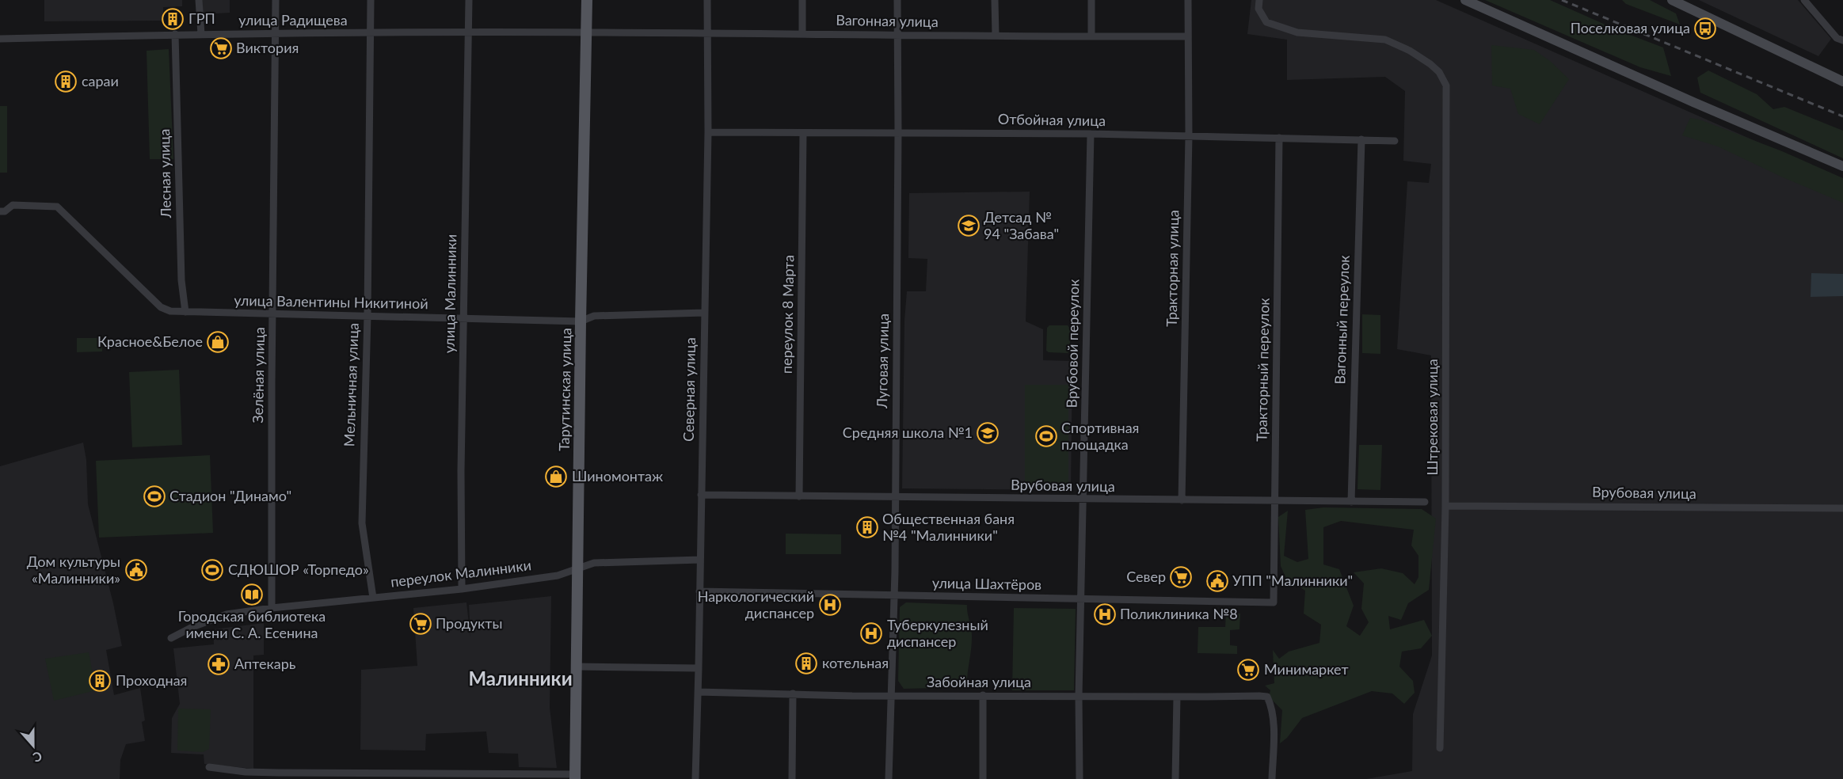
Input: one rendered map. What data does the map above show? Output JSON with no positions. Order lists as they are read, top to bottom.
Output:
{
  "streets": {
    "main road": ["Тарутинская улица"],
    "street": [
      "улица Радищева",
      "Вагонная улица",
      "Отбойная улица",
      "Лесная улица",
      "Тракторная улица",
      "улица Малинники",
      "улица Валентины Никитиной",
      "переулок 8 Марта",
      "Вагонный переулок",
      "Врубовой переулок",
      "Луговая улица",
      "Тракторный переулок",
      "Зелёная улица",
      "Мельничная улица",
      "Северная улица",
      "Штрековая улица",
      "Врубовая улица",
      "переулок Малинники",
      "улица Шахтёров",
      "Забойная улица"
    ]
  },
  "crossings": [
    ["улица Радищева", "Вагонная улица"],
    ["улица Радищева", "Лесная улица"],
    ["улица Радищева", "улица Малинники"],
    ["улица Радищева", "Зелёная улица"],
    ["улица Радищева", "Мельничная улица"],
    ["улица Радищева", "Тарутинская улица"],
    ["Вагонная улица", "Тракторная улица"],
    ["Вагонная улица", "Луговая улица"],
    ["Вагонная улица", "Тарутинская улица"],
    ["Вагонная улица", "Северная улица"],
    ["Отбойная улица", "Тракторная улица"],
    ["Отбойная улица", "переулок 8 Марта"],
    ["Отбойная улица", "Вагонный переулок"],
    ["Отбойная улица", "Врубовой переулок"],
    ["Отбойная улица", "Луговая улица"],
    ["Отбойная улица", "Тракторный переулок"],
    ["Отбойная улица", "Северная улица"],
    ["Лесная улица", "улица Валентины Никитиной"],
    ["Тракторная улица", "Врубовая улица"],
    ["улица Малинники", "улица Валентины Никитиной"],
    ["улица Малинники", "переулок Малинники"],
    ["улица Валентины Никитиной", "Зелёная улица"],
    ["улица Валентины Никитиной", "Мельничная улица"],
    ["улица Валентины Никитиной", "Тарутинская улица"],
    ["улица Валентины Никитиной", "Северная улица"],
    ["переулок 8 Марта", "Врубовая улица"],
    ["Вагонный переулок", "Врубовая улица"],
    ["Врубовой переулок", "Врубовая улица"],
    ["Врубовой переулок", "улица Шахтёров"],
    ["Врубовой переулок", "Забойная улица"],
    ["Луговая улица", "Врубовая улица"],
    ["Луговая улица", "улица Шахтёров"],
    ["Луговая улица", "Забойная улица"],
    ["Тракторный переулок", "Врубовая улица"],
    ["Тракторный переулок", "улица Шахтёров"],
    ["Зелёная улица", "переулок Малинники"],
    ["Мельничная улица", "переулок Малинники"],
    ["Тарутинская улица", "переулок Малинники"],
    ["Северная улица", "Врубовая улица"],
    ["Северная улица", "переулок Малинники"],
    ["Северная улица", "улица Шахтёров"],
    ["Северная улица", "Забойная улица"],
    ["Штрековая улица", "Врубовая улица"]
  ],
  "districts": ["Малинники"],
  "places": {
    "building": [
      "ГРП",
      "сараи",
      "Общественная баня №4 \"Малинники\"",
      "котельная",
      "Проходная"
    ],
    "bus stop": ["Поселковая улица"],
    "supermarket": [
      "Виктория",
      "Север",
      "Продукты",
      "Минимаркет"
    ],
    "school or university": ["Детсад № 94 \"Забава\"", "Средняя школа №1"],
    "shop": ["Красное&Белое", "Шиномонтаж"],
    "sports": ["Спортивная площадка", "Стадион \"Динамо\"", "СДЮШОР «Торпедо»"],
    "public building": ["Дом культуры «Малинники»", "УПП \"Малинники\""],
    "library": ["Городская библиотека имени С. А. Есенина"],
    "hospital": ["Наркологический диспансер", "Поликлиника №8", "Туберкулезный диспансер"],
    "pharmacy": ["Аптекарь"]
  },
  "north": "bottom"
}
